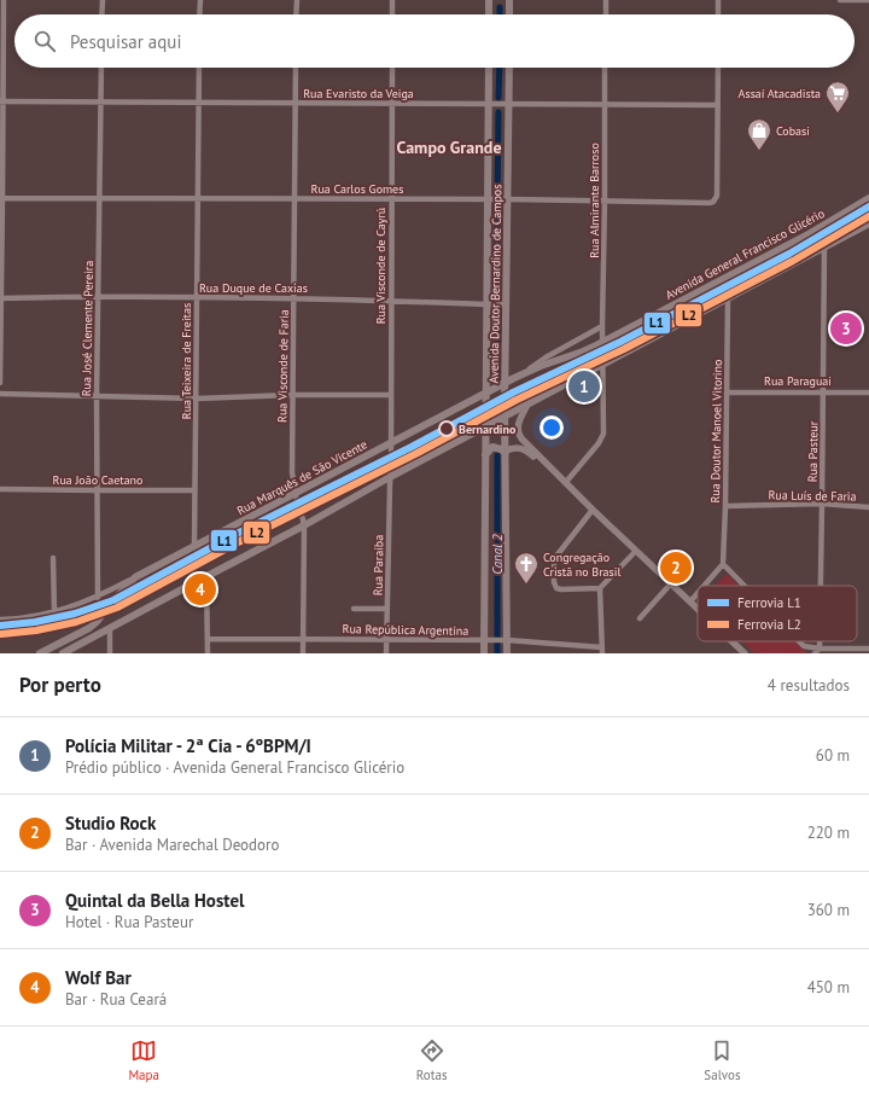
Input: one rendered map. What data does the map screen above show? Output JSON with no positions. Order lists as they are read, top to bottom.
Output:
{
  "streets": {
    "main road": ["Avenida General Francisco Glicério", "Avenida Doutor Bernardino de Campos", "Rua Marquês de São Vicente"],
    "street": [
      "Rua Evaristo da Veiga",
      "Rua Carlos Gomes",
      "Rua Almirante Barroso",
      "Rua Visconde de Cayrú",
      "Rua Duque de Caxias",
      "Rua José Clemente Pereira",
      "Rua Teixeira de Freitas",
      "Rua Visconde de Faria",
      "Rua Paraguai",
      "Rua Doutor Manoel Vitorino",
      "Rua Pasteur",
      "Rua João Caetano",
      "Rua Luís de Faria",
      "Rua Paraíba",
      "Rua República Argentina"
    ]
  },
  "crossings": [
    ["Rua Evaristo da Veiga", "Rua Carlos Gomes"],
    ["Rua Evaristo da Veiga", "Rua Almirante Barroso"],
    ["Rua Evaristo da Veiga", "Rua Visconde de Cayrú"],
    ["Rua Evaristo da Veiga", "Avenida Doutor Bernardino de Campos"],
    ["Rua Evaristo da Veiga", "Rua José Clemente Pereira"],
    ["Rua Evaristo da Veiga", "Rua Teixeira de Freitas"],
    ["Rua Evaristo da Veiga", "Rua Visconde de Faria"],
    ["Rua Carlos Gomes", "Rua Almirante Barroso"],
    ["Rua Carlos Gomes", "Rua Visconde de Cayrú"],
    ["Rua Carlos Gomes", "Avenida Doutor Bernardino de Campos"],
    ["Rua Carlos Gomes", "Rua José Clemente Pereira"],
    ["Rua Carlos Gomes", "Rua Teixeira de Freitas"],
    ["Rua Carlos Gomes", "Rua Visconde de Faria"],
    ["Rua Almirante Barroso", "Avenida General Francisco Glicério"],
    ["Rua Almirante Barroso", "Rua Marquês de São Vicente"],
    ["Avenida General Francisco Glicério", "Rua Marquês de São Vicente"],
    ["Rua Visconde de Cayrú", "Rua Duque de Caxias"],
    ["Rua Visconde de Cayrú", "Rua Marquês de São Vicente"],
    ["Rua Visconde de Cayrú", "Rua Paraíba"],
    ["Avenida Doutor Bernardino de Campos", "Rua Duque de Caxias"],
    ["Avenida Doutor Bernardino de Campos", "Rua Marquês de São Vicente"],
    ["Avenida Doutor Bernardino de Campos", "Rua República Argentina"],
    ["Rua Duque de Caxias", "Rua José Clemente Pereira"],
    ["Rua Duque de Caxias", "Rua Teixeira de Freitas"],
    ["Rua Duque de Caxias", "Rua Visconde de Faria"],
    ["Rua José Clemente Pereira", "Rua Marquês de São Vicente"],
    ["Rua José Clemente Pereira", "Rua João Caetano"],
    ["Rua Teixeira de Freitas", "Rua Marquês de São Vicente"],
    ["Rua Teixeira de Freitas", "Rua João Caetano"],
    ["Rua Visconde de Faria", "Rua Marquês de São Vicente"],
    ["Rua Visconde de Faria", "Rua República Argentina"],
    ["Rua Paraguai", "Rua Doutor Manoel Vitorino"],
    ["Rua Paraguai", "Rua Pasteur"],
    ["Rua Doutor Manoel Vitorino", "Rua Luís de Faria"],
    ["Rua Pasteur", "Rua Luís de Faria"],
    ["Rua Marquês de São Vicente", "Rua Paraíba"],
    ["Rua Paraíba", "Rua República Argentina"]
  ],
  "districts": ["Campo Grande"],
  "water": ["Canal 2"],
  "places": {
    "supermarket": ["Assaí Atacadista"],
    "shop": ["Cobasi"],
    "other": ["Bernardino"],
    "church": ["Congregação Cristã no Brasil"]
  },
  "lines": ["rail line L1", "rail line L2"],
  "legend": ["Ferrovia L1", "Ferrovia L2"],
  "page": {
    "search": "Pesquisar aqui",
    "pins": [
      "3",
      "1",
      "2",
      "4"
    ],
    "heading": ["Por perto", "4 resultados"],
    "list": [
      {
        "mark": "1",
        "name": "Polícia Militar - 2ª Cia - 6ºBPM/I",
        "note": "Prédio público · Avenida General Francisco Glicério",
        "value": "60 m"
      },
      {
        "mark": "2",
        "name": "Studio Rock",
        "note": "Bar · Avenida Marechal Deodoro",
        "value": "220 m"
      },
      {
        "mark": "3",
        "name": "Quintal da Bella Hostel",
        "note": "Hotel · Rua Pasteur",
        "value": "360 m"
      },
      {
        "mark": "4",
        "name": "Wolf Bar",
        "note": "Bar · Rua Ceará",
        "value": "450 m"
      }
    ],
    "nav": ["Mapa", "Rotas", "Salvos"]
  }
}
